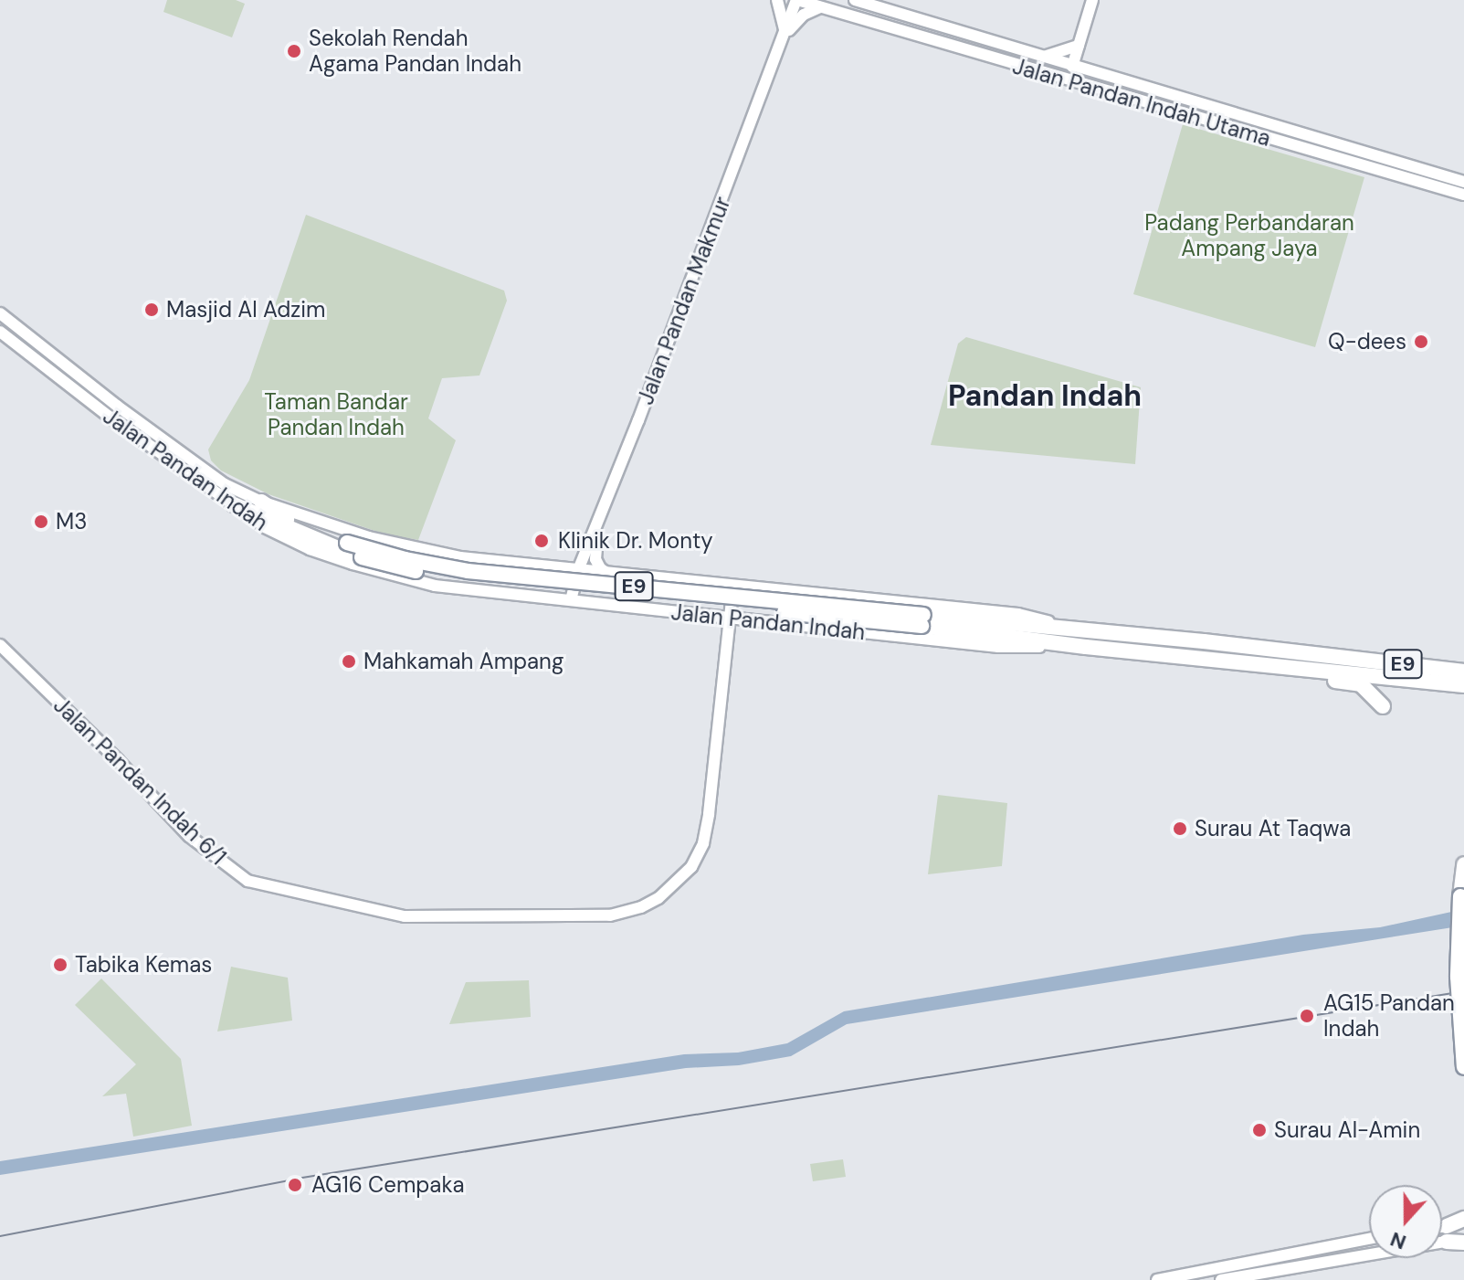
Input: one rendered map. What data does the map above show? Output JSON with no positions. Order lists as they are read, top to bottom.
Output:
{
  "streets": {
    "highway": ["E9"],
    "main road": [
      "Jalan Pandan Indah Utama",
      "Jalan Pandan Makmur",
      "Jalan Pandan Indah",
      "Jalan Pandan Indah 6/1"
    ]
  },
  "crossings": [
    ["Jalan Pandan Indah Utama", "Jalan Pandan Makmur"],
    ["Jalan Pandan Makmur", "Jalan Pandan Indah"],
    ["Jalan Pandan Indah", "E9"],
    ["Jalan Pandan Indah", "Jalan Pandan Indah 6/1"]
  ],
  "districts": ["Pandan Indah"],
  "parks": ["Padang Perbandaran Ampang Jaya", "Taman Bandar Pandan Indah"],
  "places": [
    "Sekolah Rendah Agama Pandan Indah",
    "Masjid Al Adzim",
    "Q-dees",
    "M3",
    "Klinik Dr. Monty",
    "Mahkamah Ampang",
    "Surau At Taqwa",
    "Tabika Kemas",
    "AG15 Pandan Indah",
    "Surau Al-Amin",
    "AG16 Cempaka"
  ],
  "north": "bottom"
}
